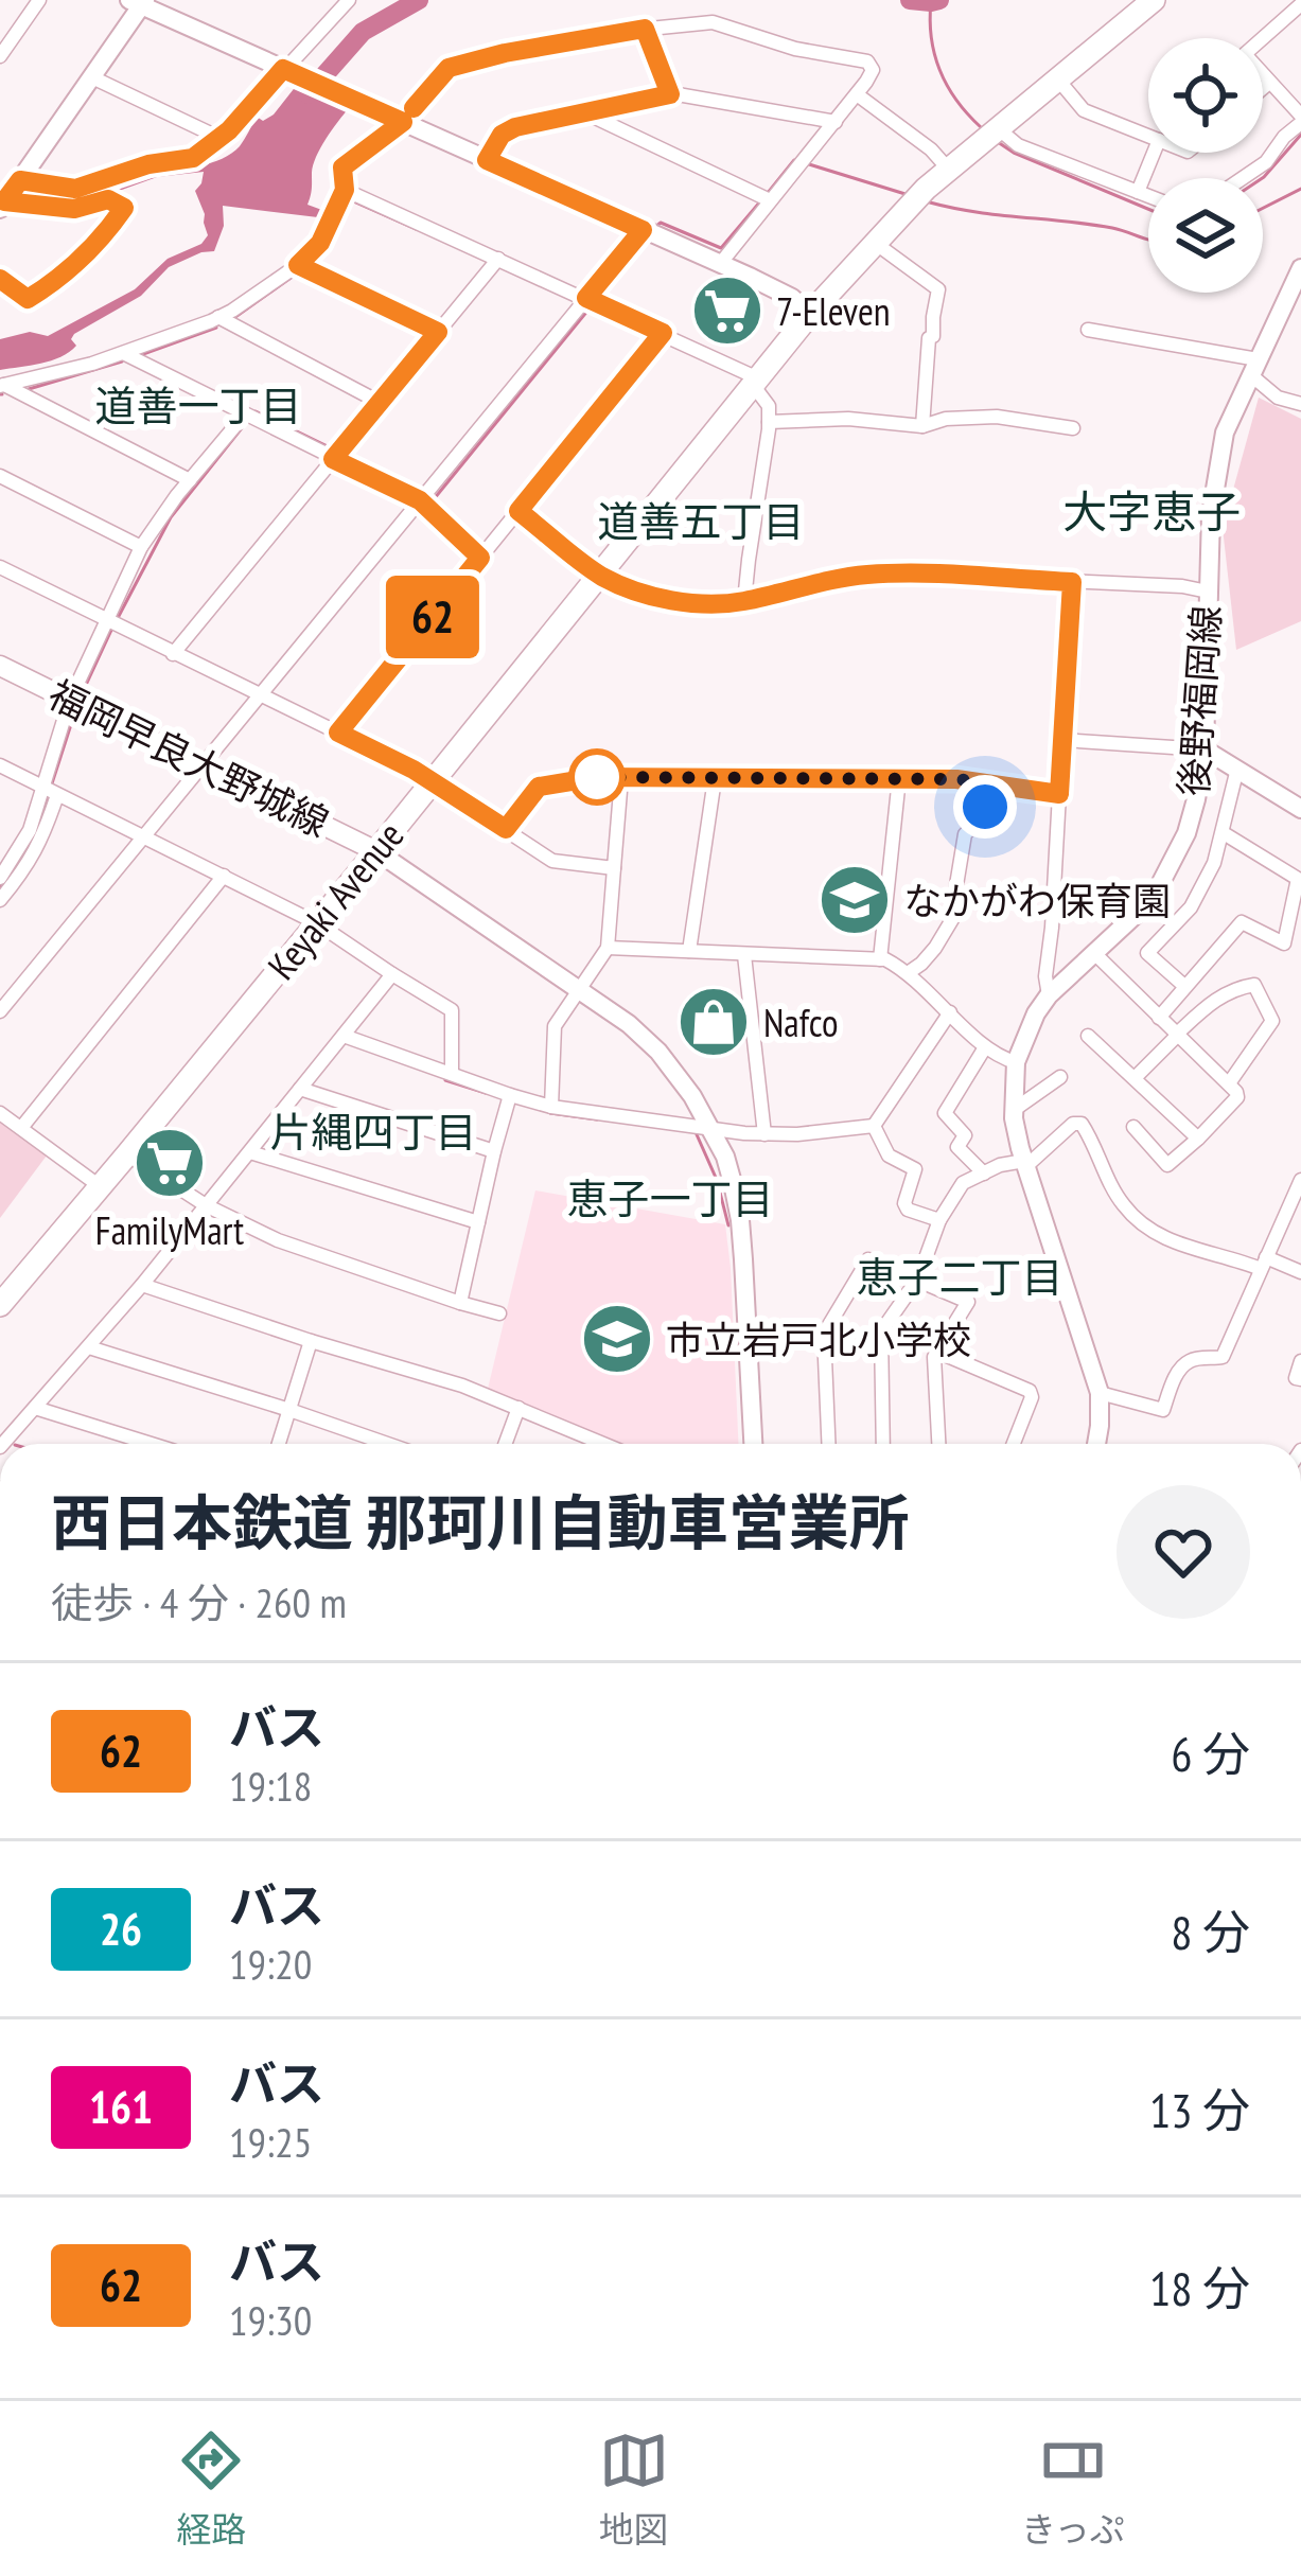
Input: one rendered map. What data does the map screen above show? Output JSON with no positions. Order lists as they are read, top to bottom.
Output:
{
  "streets": {
    "highway": ["Keyaki Avenue"],
    "main road": ["福岡早良大野城線"],
    "street": ["後野福岡線"]
  },
  "crossings": [
    ["福岡早良大野城線", "Keyaki Avenue"]
  ],
  "districts": [
    "道善一丁目",
    "大字恵子",
    "道善五丁目",
    "片縄四丁目",
    "恵子一丁目",
    "恵子二丁目"
  ],
  "places": {
    "supermarket": ["7-Eleven", "FamilyMart"],
    "school or university": ["なかがわ保育園", "市立岩戸北小学校"],
    "shop": ["Nafco"]
  },
  "lines": ["bus line 62"],
  "page": {
    "on_map": "62",
    "heading": ["西日本鉄道 那珂川自動車営業所", "徒歩 · 4 分 · 260 m"],
    "list": [
      {
        "mark": "62",
        "name": "バス",
        "note": "19:18",
        "value": "6 分"
      },
      {
        "mark": "26",
        "name": "バス",
        "note": "19:20",
        "value": "8 分"
      },
      {
        "mark": "161",
        "name": "バス",
        "note": "19:25",
        "value": "13 分"
      },
      {
        "mark": "62",
        "name": "バス",
        "note": "19:30",
        "value": "18 分"
      }
    ],
    "tabs": ["経路", "地図", "きっぷ"]
  }
}
